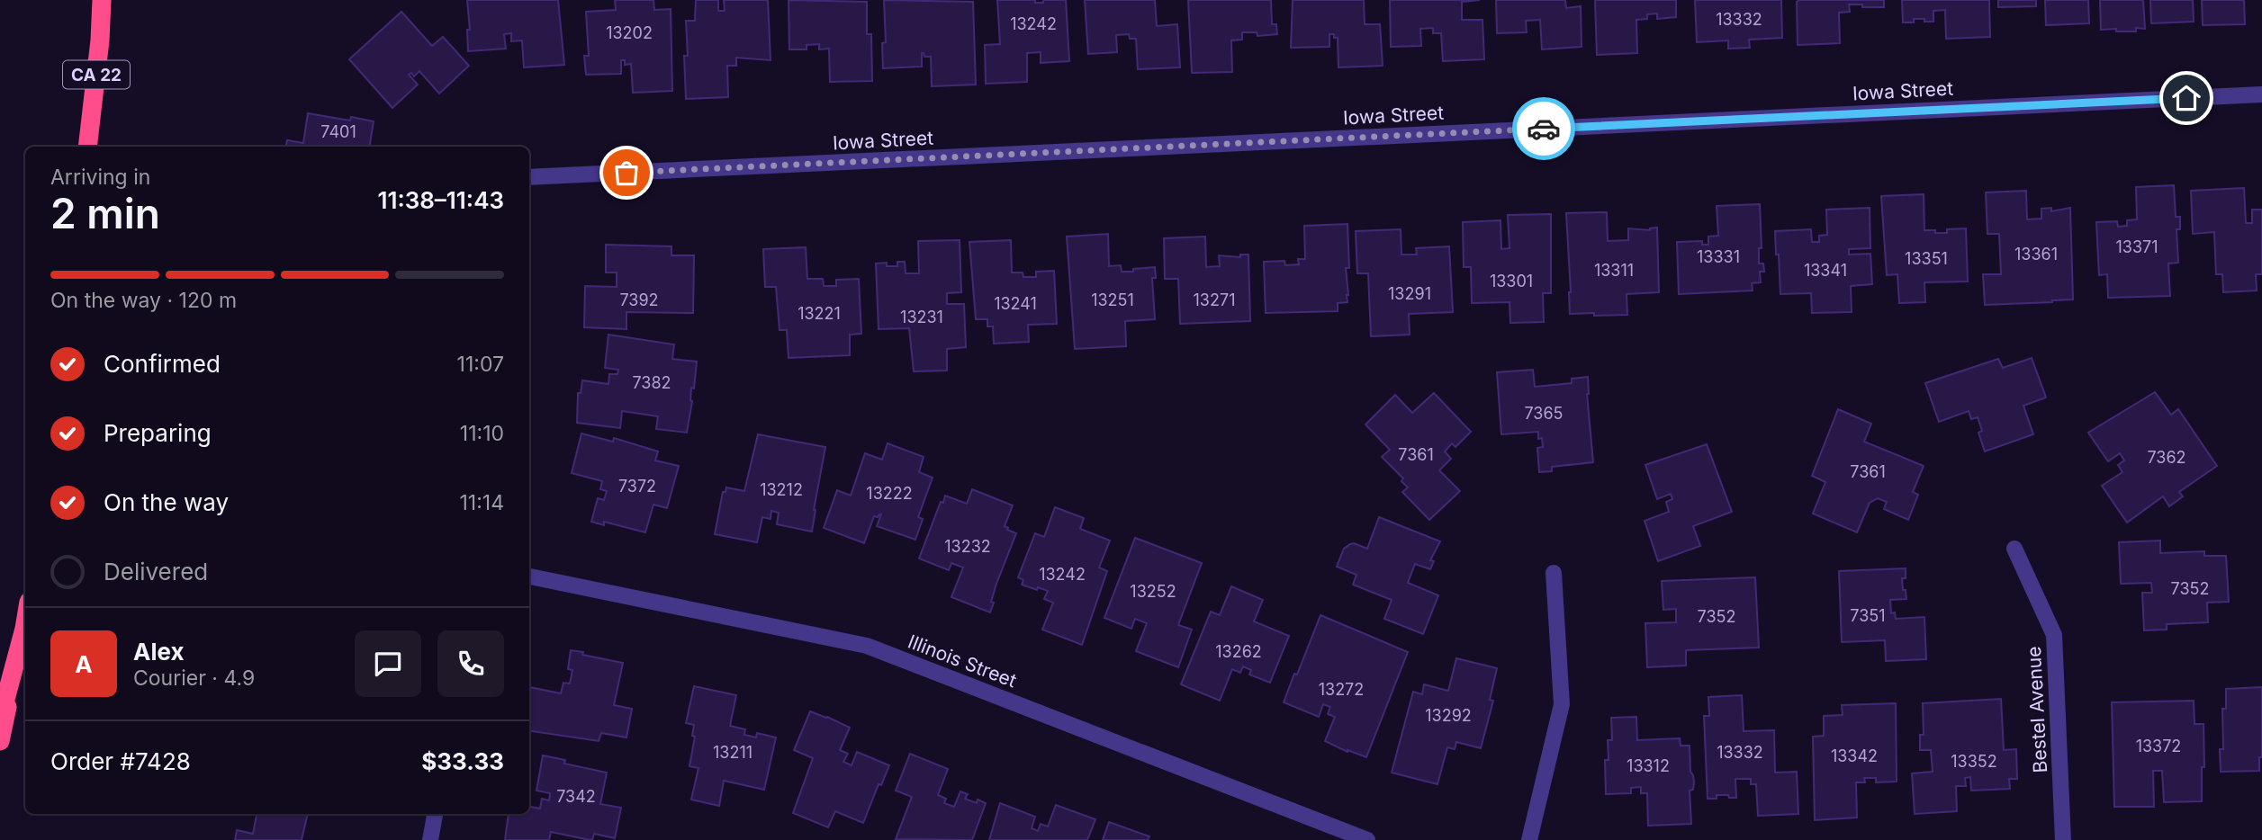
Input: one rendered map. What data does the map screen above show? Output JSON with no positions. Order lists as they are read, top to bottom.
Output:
{
  "streets": {
    "highway": ["CA 22"],
    "street": ["Iowa Street", "Illinois Street", "Bestel Avenue"]
  },
  "house_numbers": [
    "13332",
    "13242",
    "13202",
    "7401",
    "13371",
    "13361",
    "13331",
    "13351",
    "13311",
    "13341",
    "13301",
    "13291",
    "7392",
    "13251",
    "13271",
    "13241",
    "13221",
    "13231",
    "7382",
    "7365",
    "7361",
    "7362",
    "7361",
    "7372",
    "13212",
    "13222",
    "13232",
    "13242",
    "7352",
    "13252",
    "7351",
    "7352",
    "13262",
    "13272",
    "13292",
    "13372",
    "13211",
    "13332",
    "13342",
    "13352",
    "13312",
    "7342"
  ],
  "page": {
    "heading": ["2 min", "Arriving in", "11:38–11:43"],
    "panel": [
      "Alex",
      "Courier · 4.9",
      "Order #7428",
      "$33.33"
    ],
    "bar": "On the way · 120 m",
    "list": [
      ["Confirmed", "11:07"],
      ["Preparing", "11:10"],
      ["On the way", "11:14"],
      "Delivered"
    ],
    "round": "A"
  }
}
